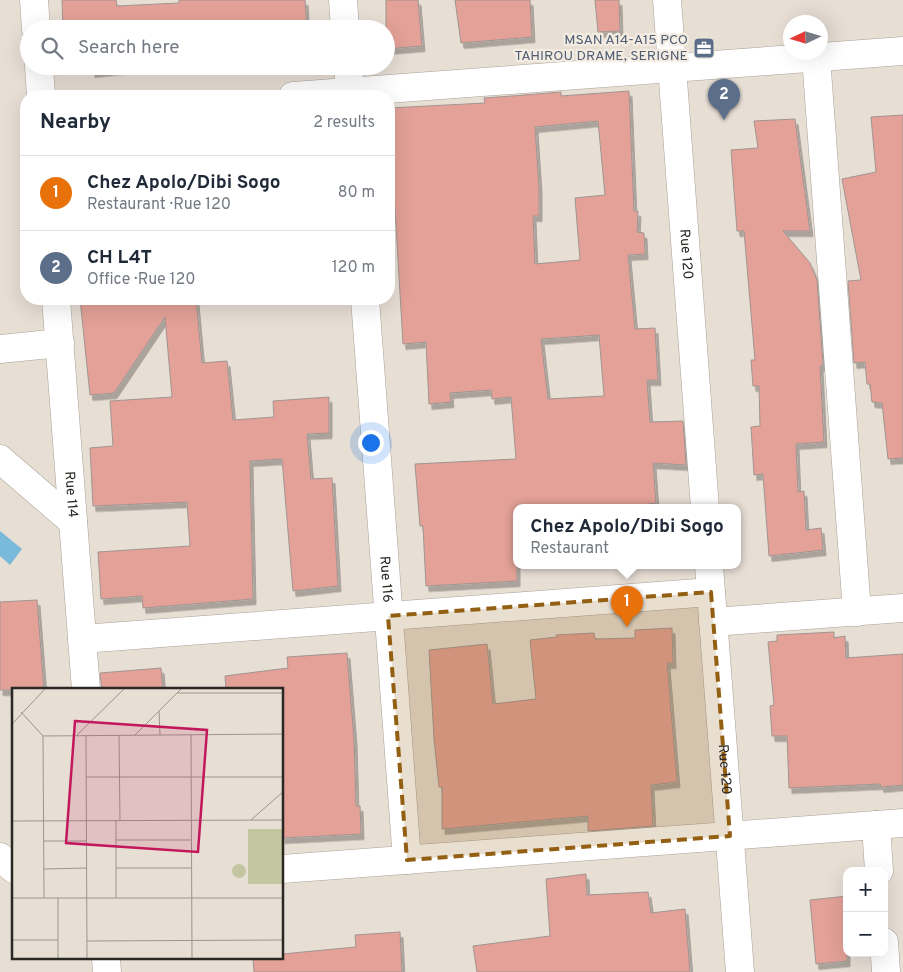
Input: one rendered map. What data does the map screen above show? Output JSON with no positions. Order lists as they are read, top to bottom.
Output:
{
  "streets": {
    "street": ["Rue 120", "Rue 114", "Rue 116"]
  },
  "places": {
    "office": ["MSAN A14-A15 PCO TAHIROU DRAME, SERIGNE"]
  },
  "north": "left",
  "page": {
    "search": "Search here",
    "pins": ["2", "1"],
    "heading": ["Nearby", "2 results"],
    "list": [
      {
        "mark": "1",
        "name": "Chez Apolo/Dibi Sogo",
        "note": "Restaurant · Rue 120",
        "value": "80 m"
      },
      {
        "mark": "2",
        "name": "CH L4T",
        "note": "Office · Rue 120",
        "value": "120 m"
      }
    ],
    "popup": ["Chez Apolo/Dibi Sogo", "Restaurant"],
    "map_buttons": ["+", "−"]
  }
}
